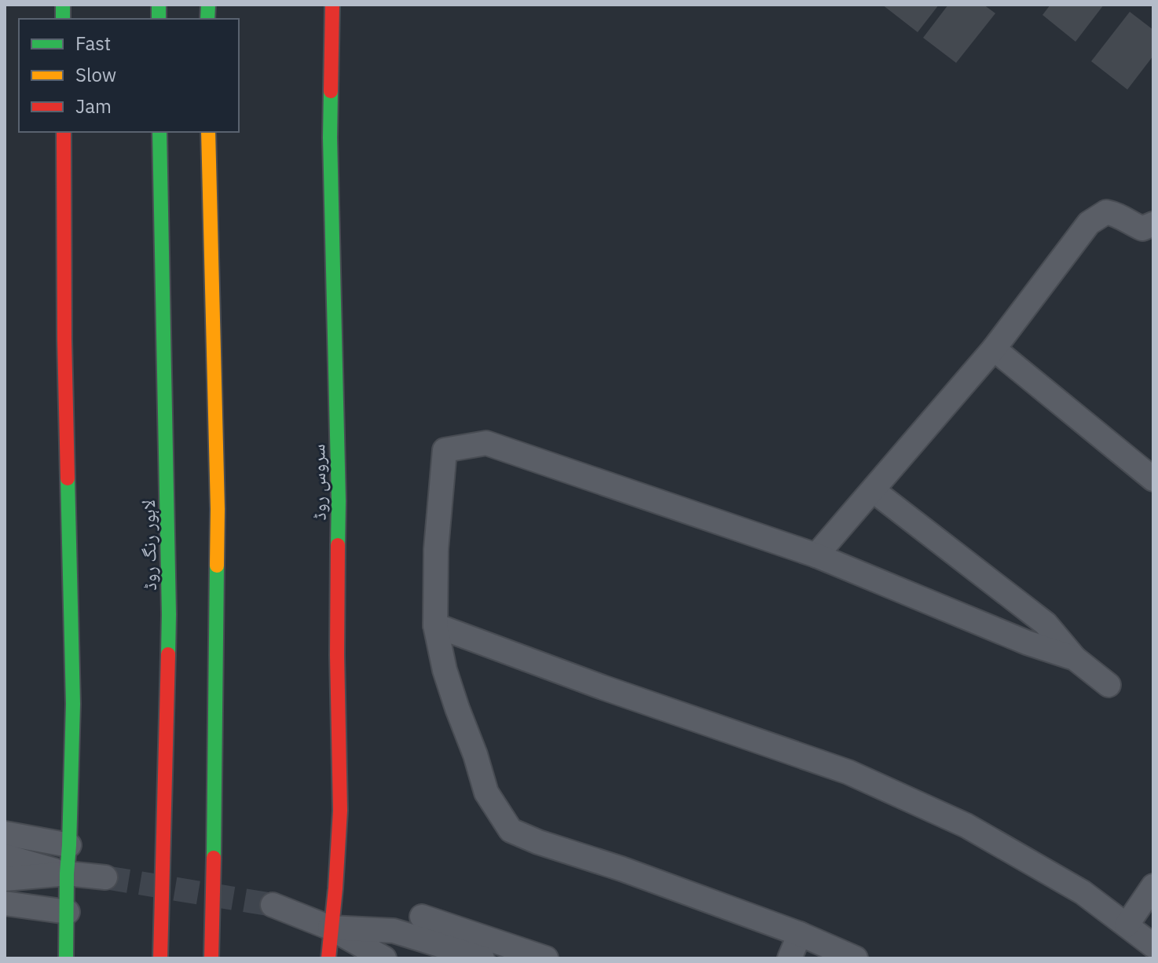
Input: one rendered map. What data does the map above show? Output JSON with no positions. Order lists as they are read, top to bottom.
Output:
{
  "streets": {
    "main road": ["سروس روڈ", "لاہور رنگ روڈ"]
  },
  "legend": ["Fast", "Slow", "Jam"]
}
